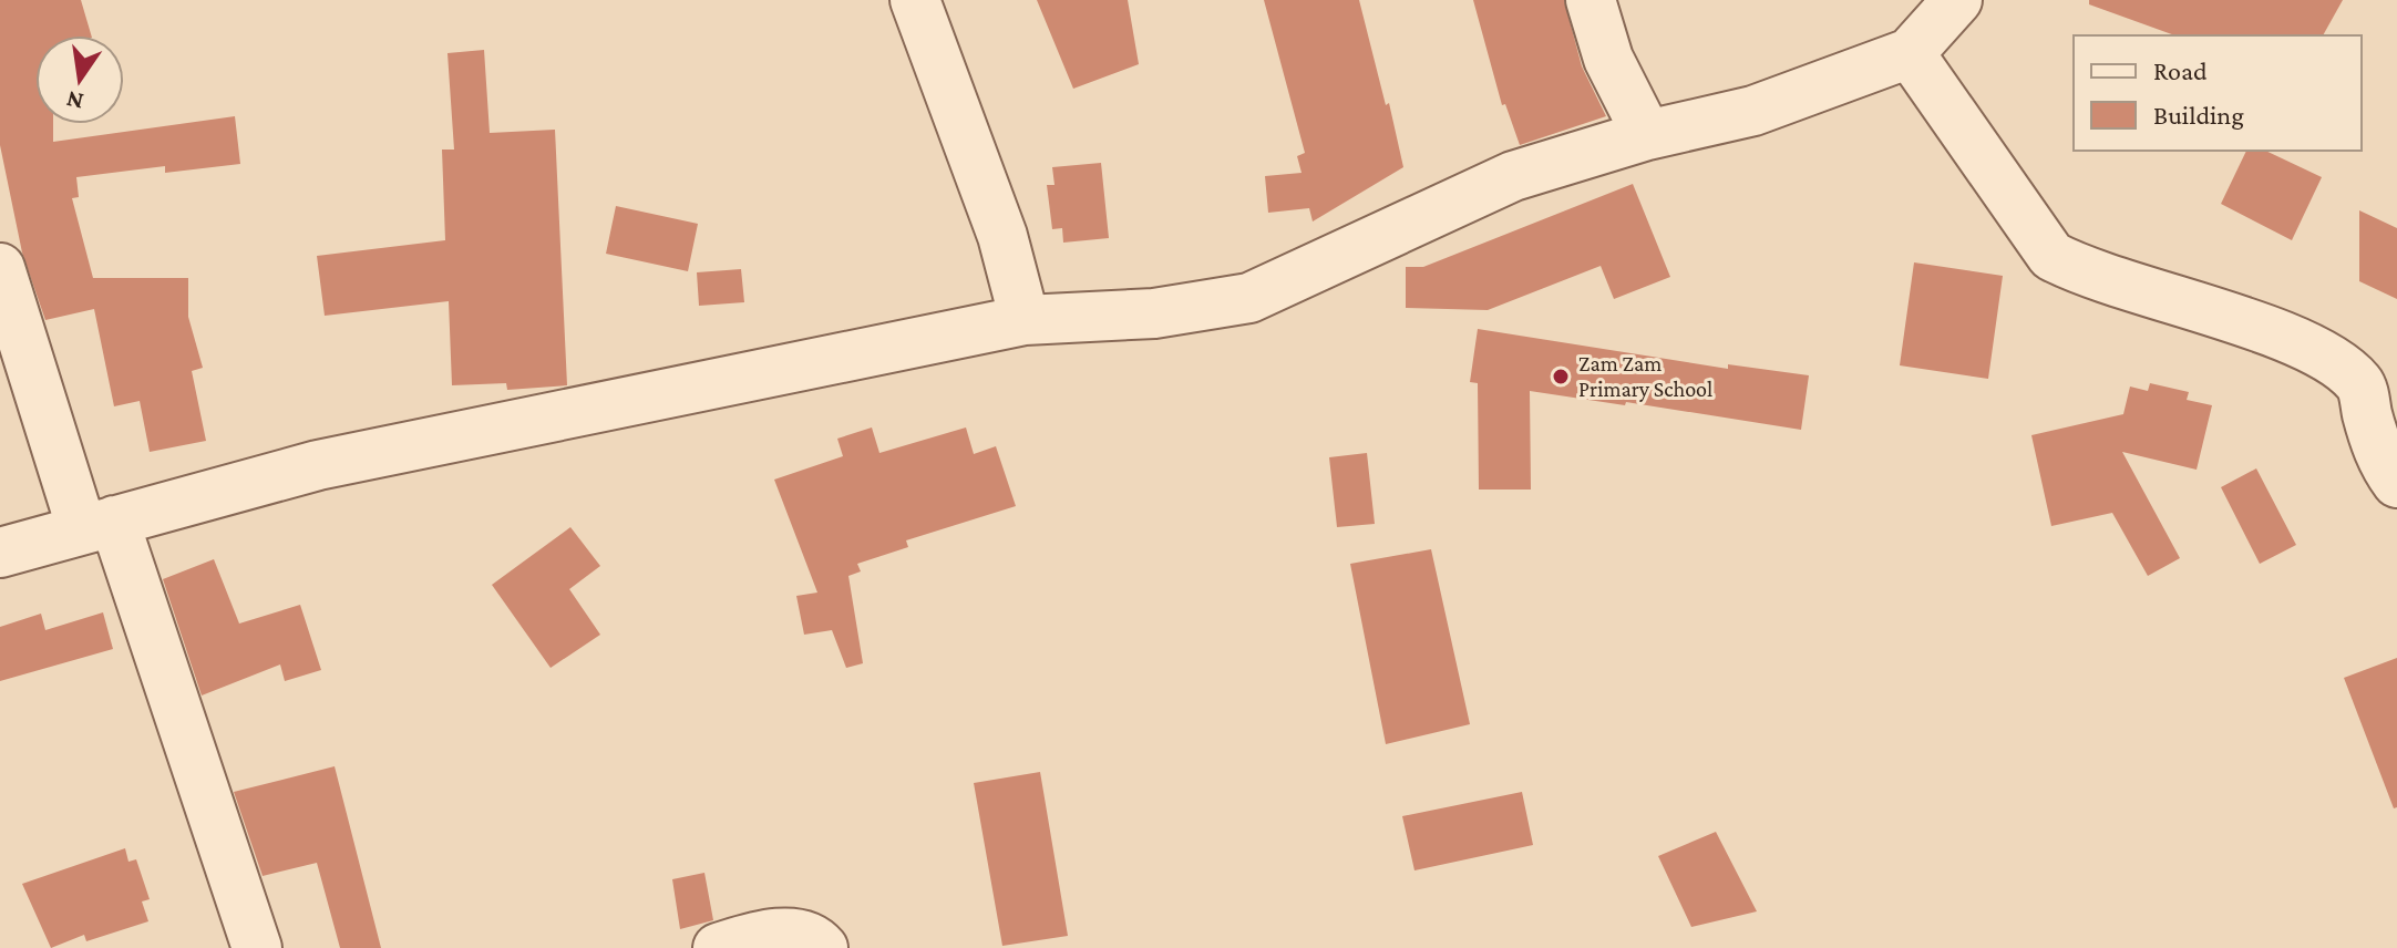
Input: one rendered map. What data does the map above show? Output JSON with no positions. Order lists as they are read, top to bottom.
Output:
{
  "places": ["Zam Zam Primary School"],
  "legend": ["Road", "Building"],
  "north": "bottom"
}
